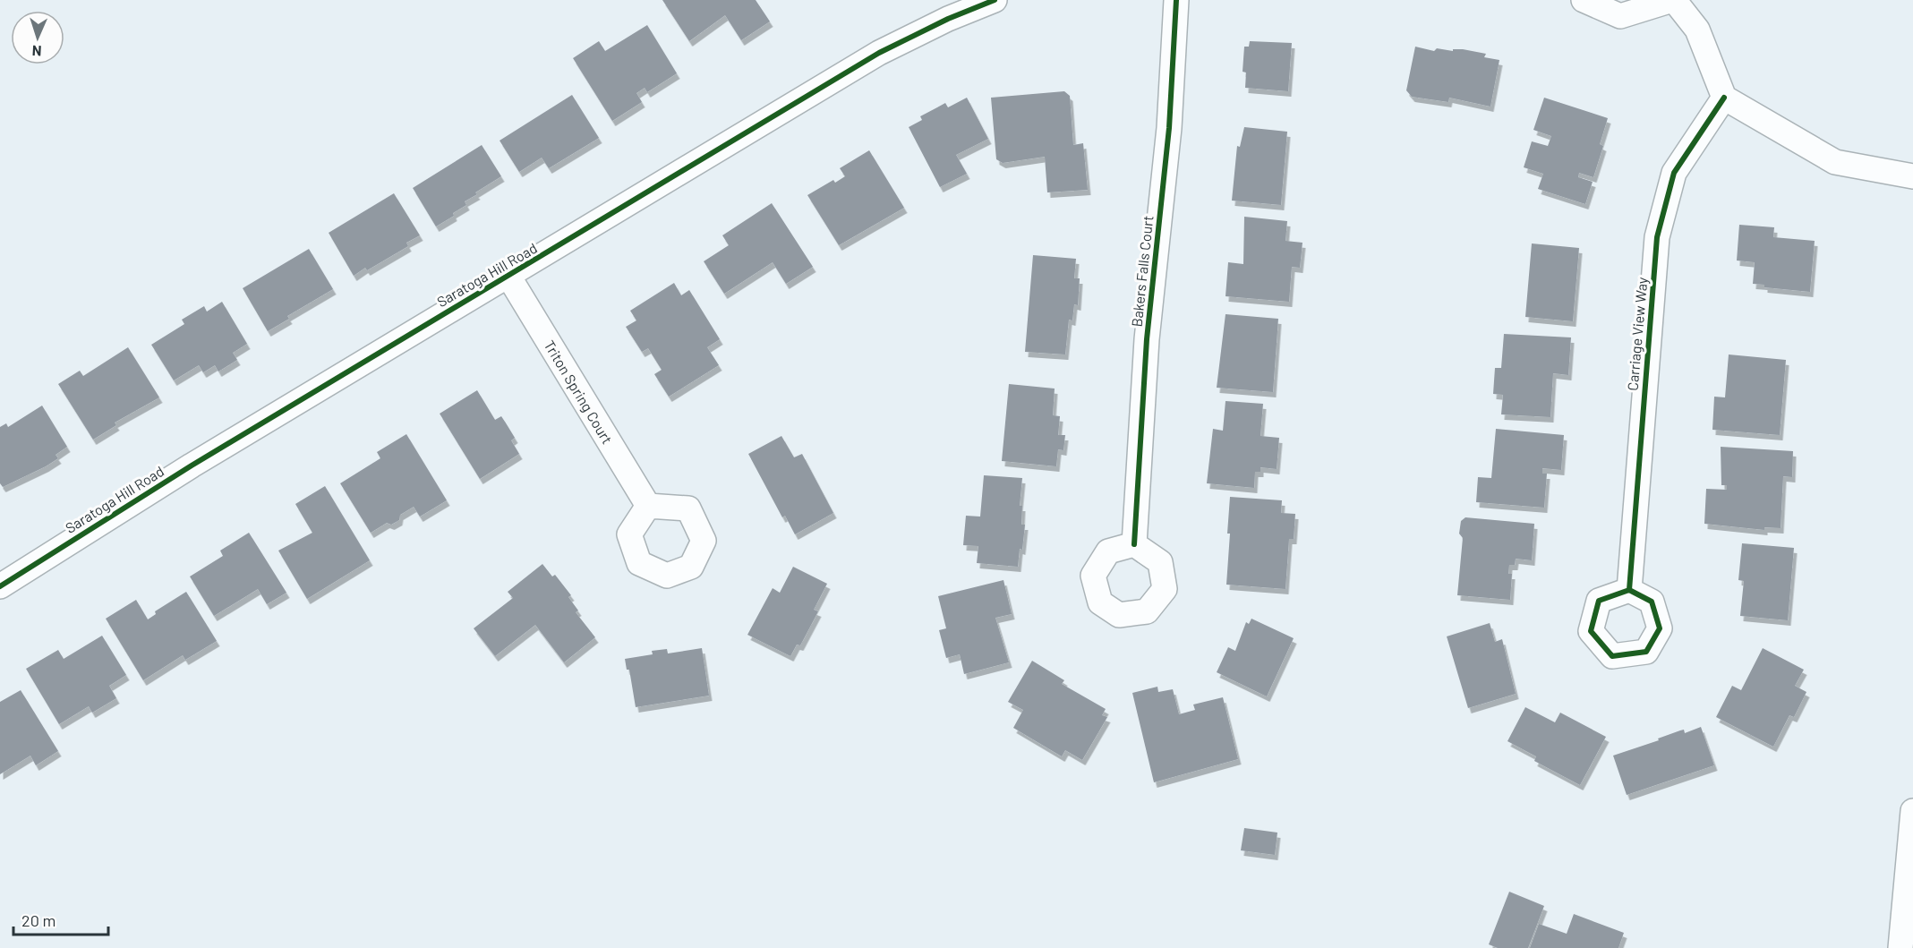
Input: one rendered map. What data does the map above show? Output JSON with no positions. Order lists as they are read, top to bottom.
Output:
{
  "streets": {
    "street": [
      "Bakers Falls Court",
      "Saratoga Hill Road",
      "Carriage View Way",
      "Triton Spring Court"
    ]
  },
  "crossings": [
    ["Saratoga Hill Road", "Triton Spring Court"]
  ],
  "scale_bar": "20 m",
  "north": "bottom"
}
